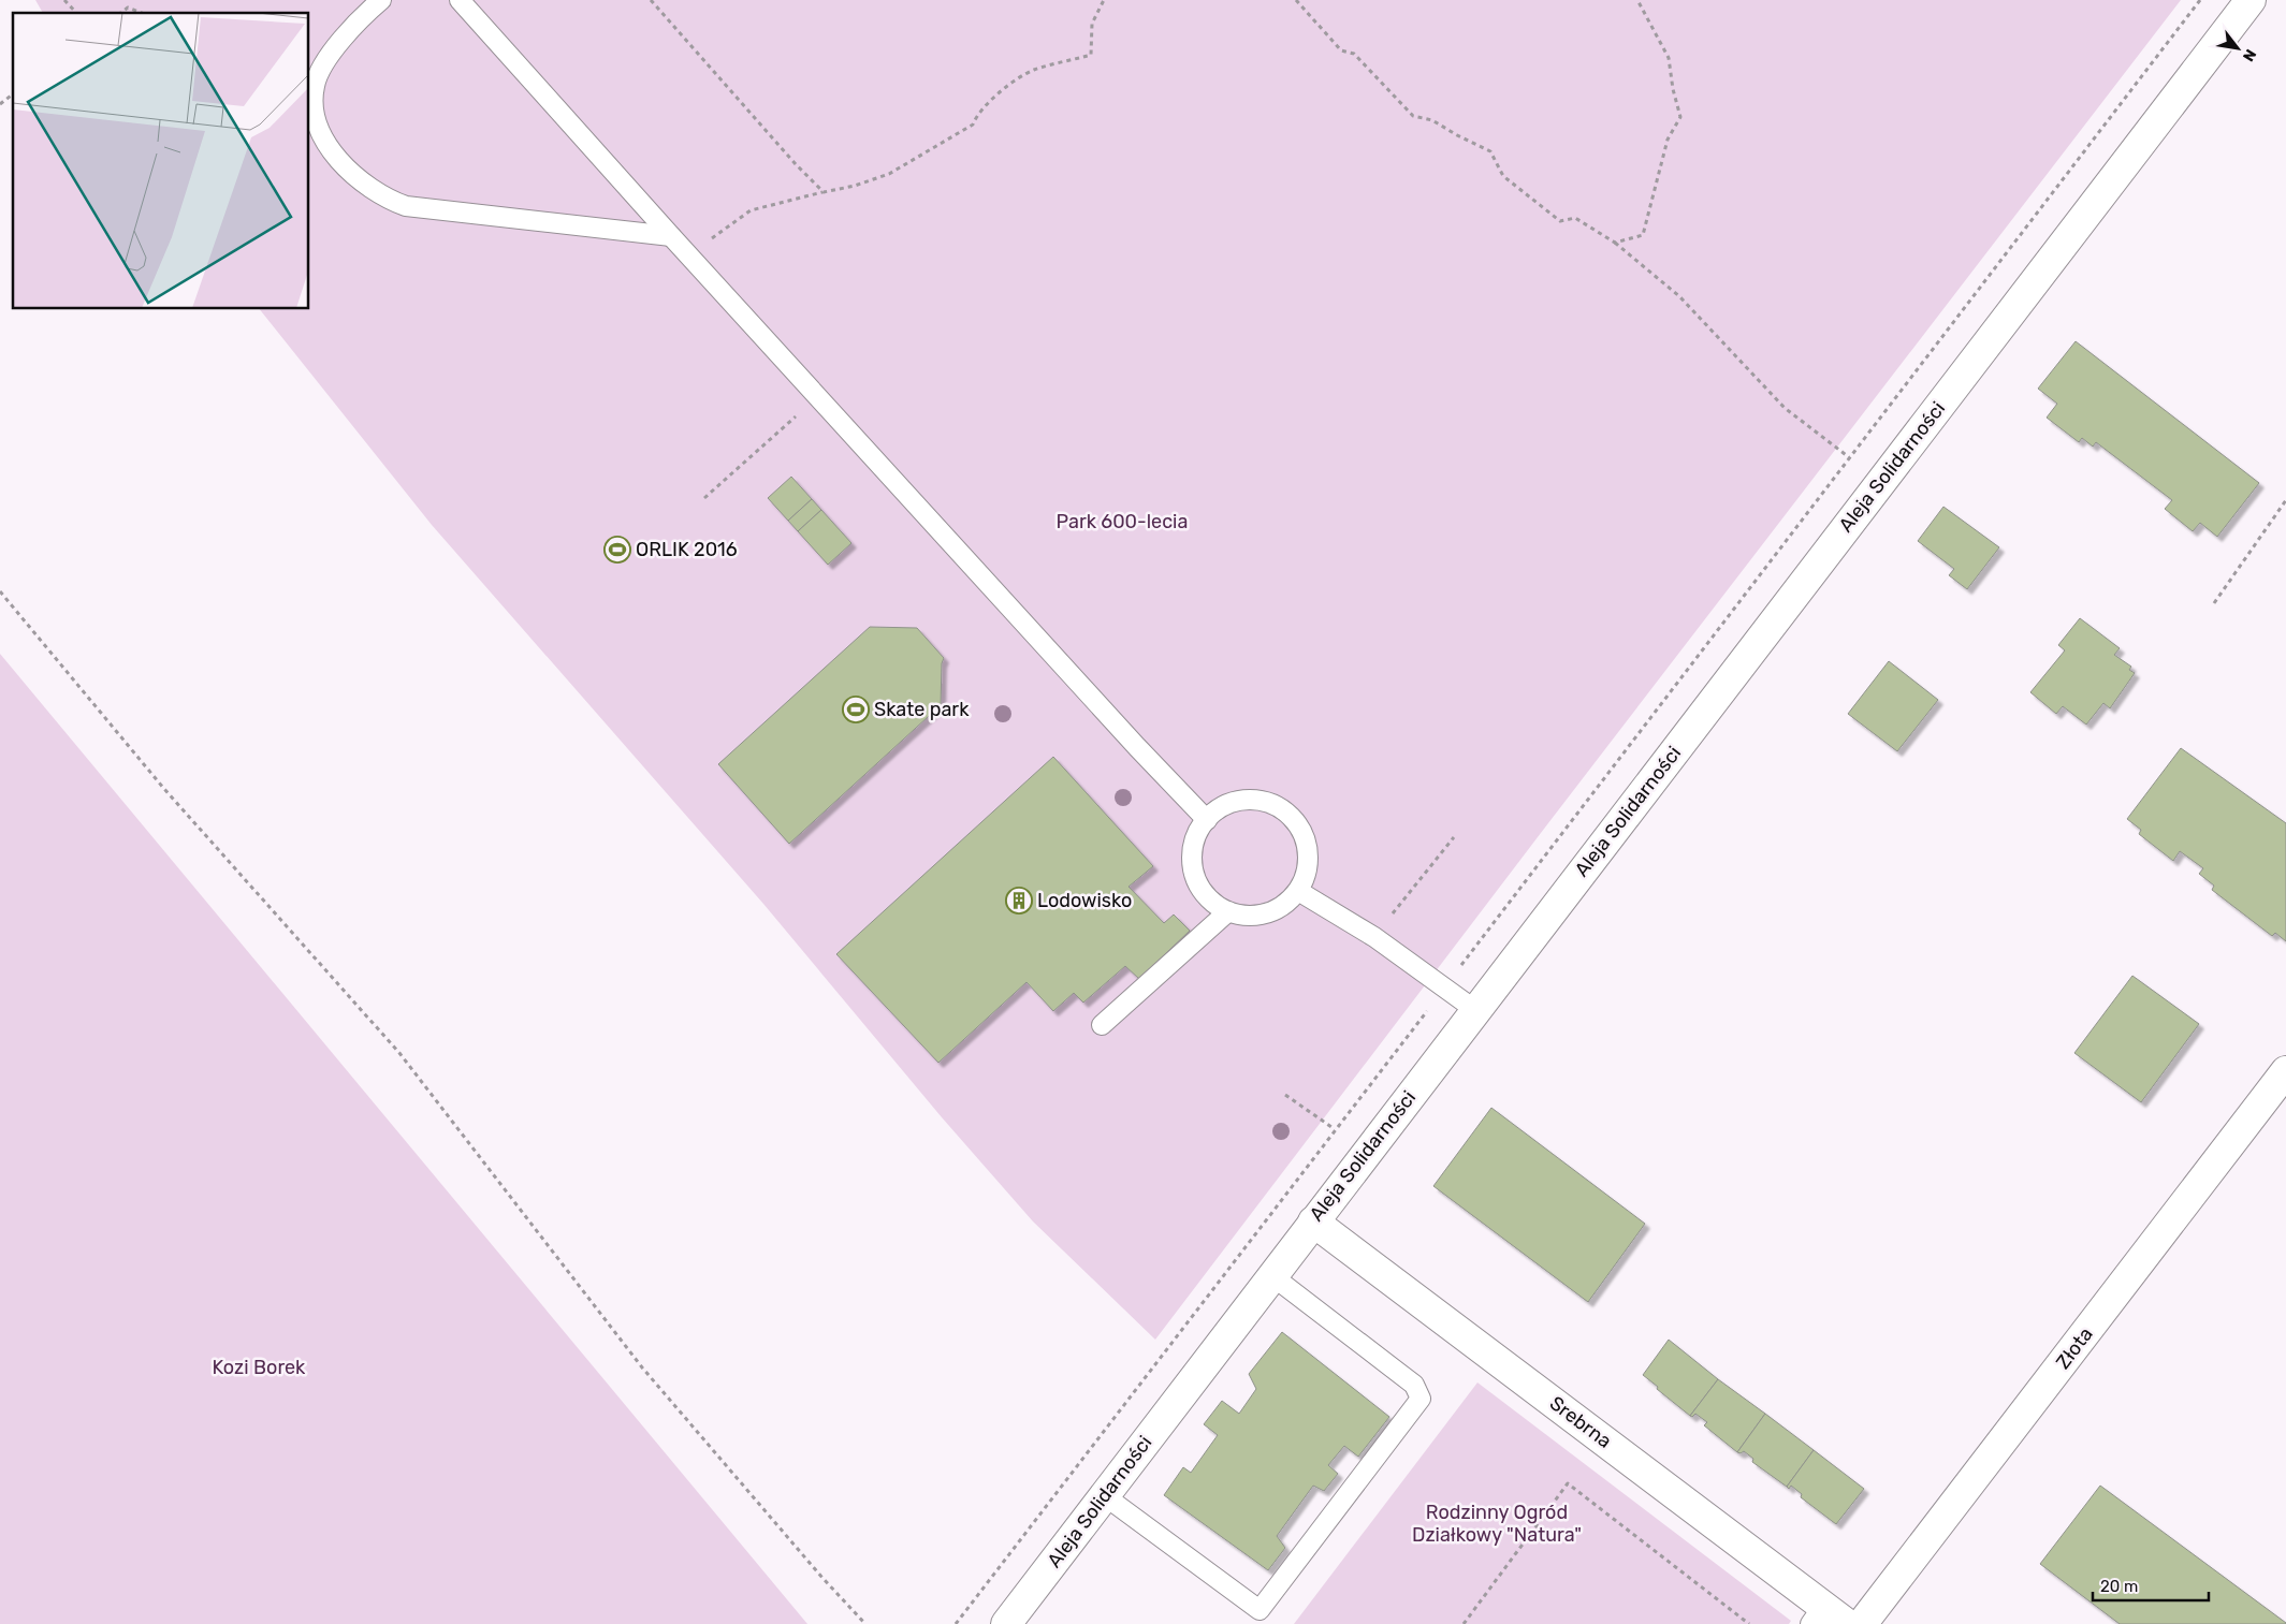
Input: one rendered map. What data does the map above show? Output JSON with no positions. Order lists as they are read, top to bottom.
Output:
{
  "streets": {
    "street": ["Aleja Solidarności", "Złota", "Srebrna"]
  },
  "crossings": [
    ["Aleja Solidarności", "Srebrna"]
  ],
  "parks": ["Park 600-lecia", "Kozi Borek", "Rodzinny Ogród Działkowy \"Natura\""],
  "places": {
    "sports": ["ORLIK 2016", "Skate park"],
    "building": ["Lodowisko"]
  },
  "scale_bar": "20 m",
  "north": "bottom right"
}
